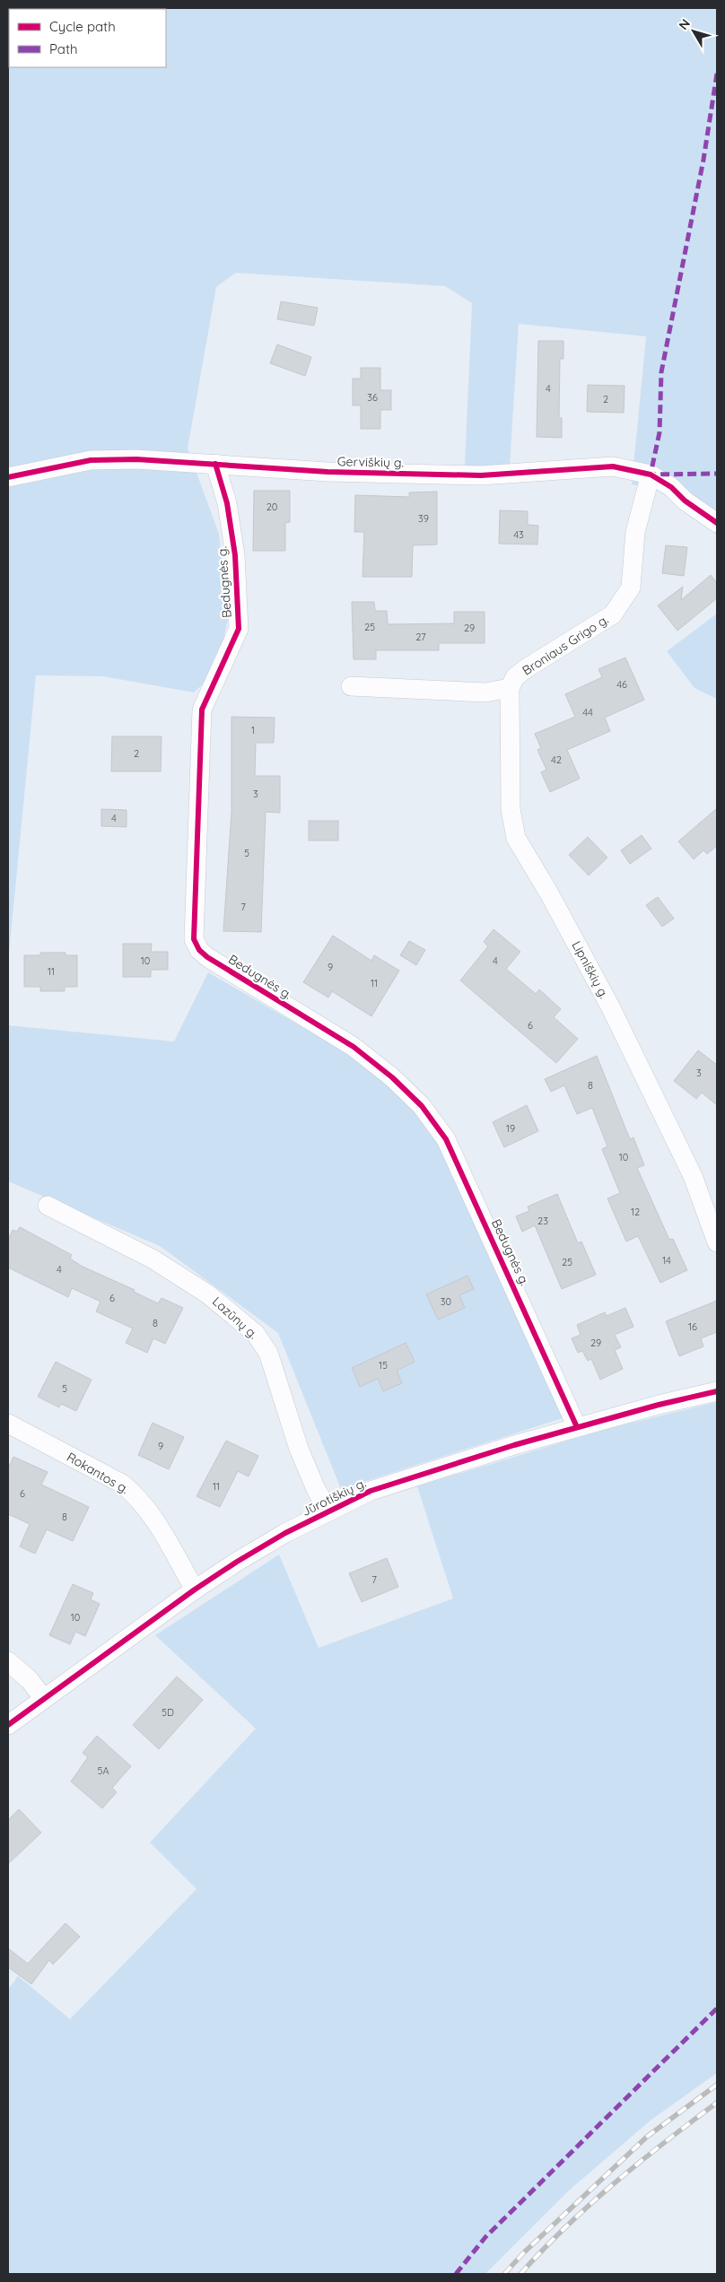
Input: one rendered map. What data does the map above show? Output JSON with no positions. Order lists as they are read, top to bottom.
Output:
{
  "streets": {
    "street": [
      "Gerviškių g.",
      "Bedugnės g.",
      "Broniaus Grigo g.",
      "Lipniškių g.",
      "Lazūnų g.",
      "Rokantos g.",
      "Jūrotiškių g."
    ]
  },
  "crossings": [
    ["Gerviškių g.", "Bedugnės g."],
    ["Gerviškių g.", "Broniaus Grigo g."],
    ["Bedugnės g.", "Jūrotiškių g."],
    ["Broniaus Grigo g.", "Lipniškių g."],
    ["Lazūnų g.", "Jūrotiškių g."],
    ["Rokantos g.", "Jūrotiškių g."]
  ],
  "house_numbers": [
    "4",
    "36",
    "2",
    "20",
    "39",
    "43",
    "25",
    "29",
    "27",
    "46",
    "44",
    "1",
    "2",
    "42",
    "3",
    "4",
    "5",
    "7",
    "10",
    "4",
    "9",
    "11",
    "11",
    "6",
    "3",
    "8",
    "19",
    "10",
    "12",
    "23",
    "14",
    "25",
    "4",
    "6",
    "30",
    "8",
    "16",
    "29",
    "15",
    "5",
    "9",
    "11",
    "6",
    "8",
    "7",
    "10",
    "5D",
    "5A"
  ],
  "legend": ["Cycle path", "Path"],
  "north": "top left"
}
